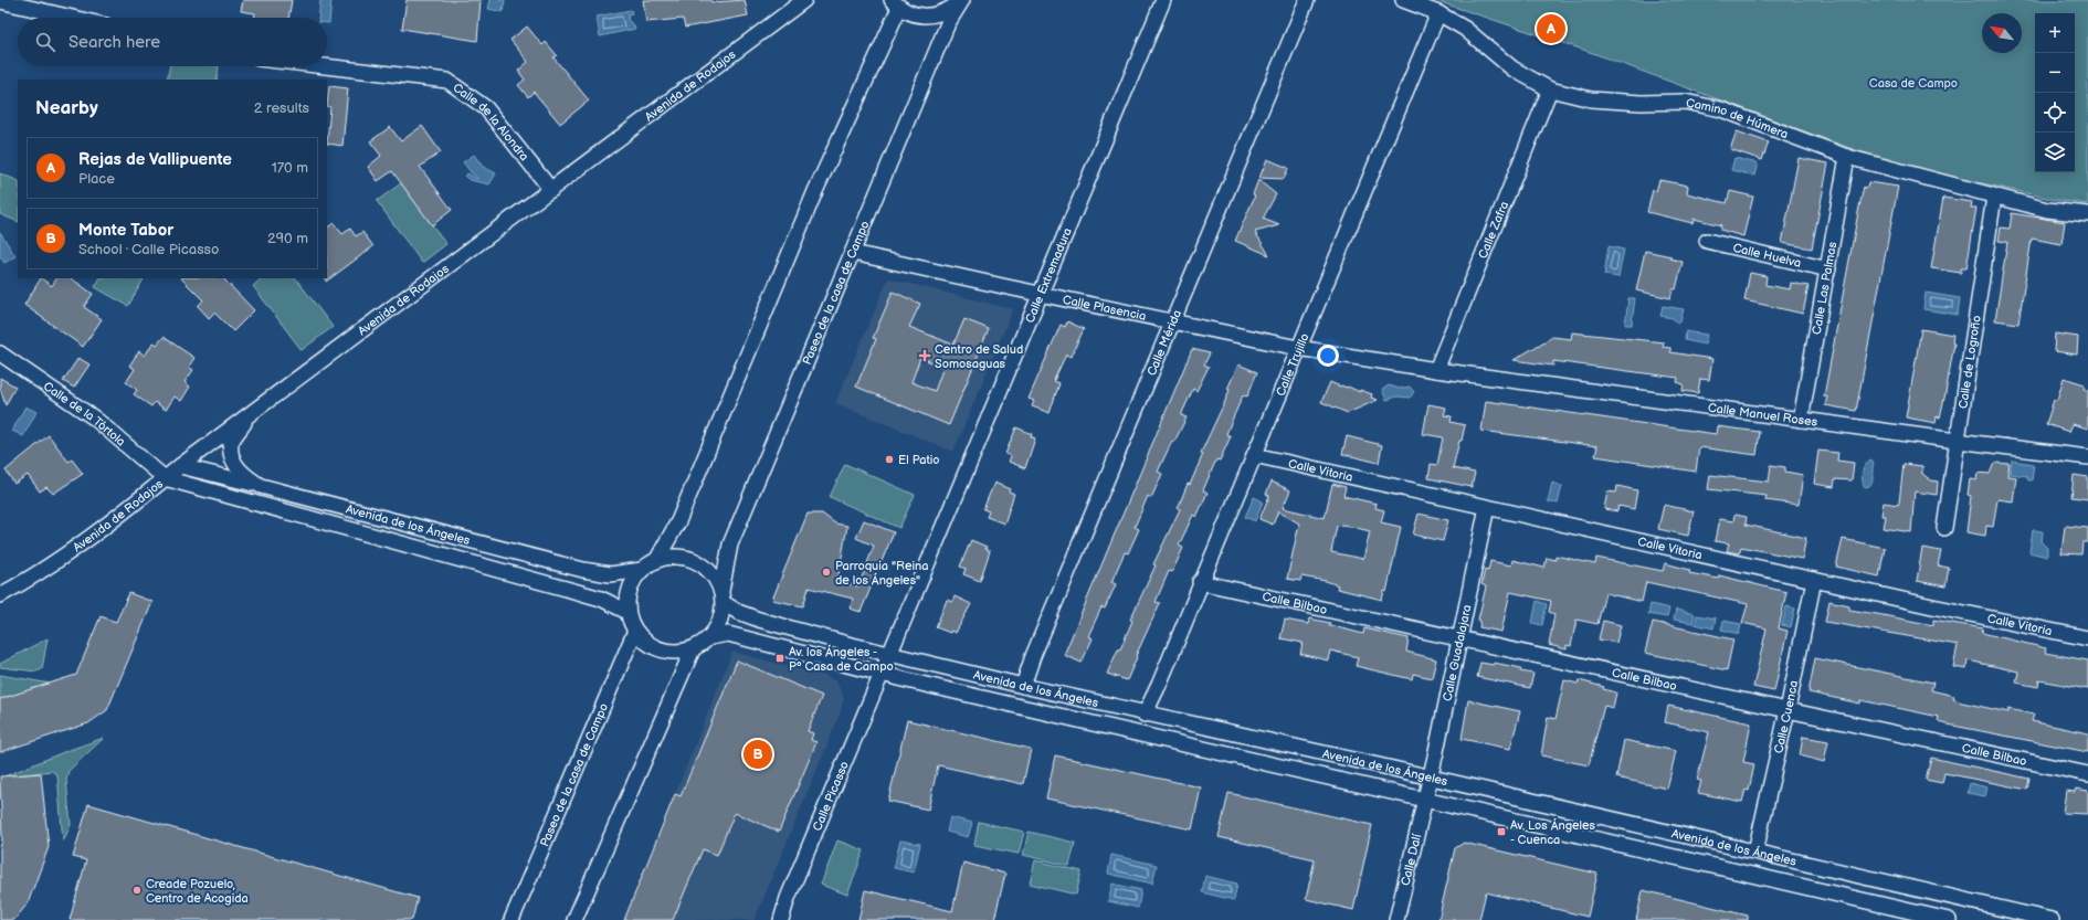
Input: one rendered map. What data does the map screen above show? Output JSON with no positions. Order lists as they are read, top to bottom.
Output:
{
  "streets": {
    "street": [
      "Avenida de Rodajos",
      "Camino de Húmera",
      "Calle de la Alondra",
      "Calle Zafra",
      "Calle Huelva",
      "Calle Extremadura",
      "Calle Las Palmas",
      "Paseo de la casa de Campo",
      "Calle Plasencia",
      "Calle Mérida",
      "Calle de Logroño",
      "Calle Trujillo",
      "Calle de la Tórtola",
      "Calle Manuel Roses",
      "Calle Vitoria",
      "Avenida de los Ángeles",
      "Calle Bilbao",
      "Calle Guadalajara",
      "Calle Cuenca",
      "Calle Picasso",
      "Calle Dalí"
    ]
  },
  "crossings": [
    ["Avenida de Rodajos", "Calle de la Alondra"],
    ["Avenida de Rodajos", "Calle de la Tórtola"],
    ["Avenida de Rodajos", "Avenida de los Ángeles"],
    ["Camino de Húmera", "Calle Zafra"],
    ["Camino de Húmera", "Calle Las Palmas"],
    ["Camino de Húmera", "Calle de Logroño"],
    ["Camino de Húmera", "Calle Trujillo"],
    ["Calle Zafra", "Calle Plasencia"],
    ["Calle Zafra", "Calle Manuel Roses"],
    ["Calle Huelva", "Calle Las Palmas"],
    ["Calle Extremadura", "Calle Plasencia"],
    ["Calle Extremadura", "Avenida de los Ángeles"],
    ["Calle Extremadura", "Calle Picasso"],
    ["Calle Las Palmas", "Calle Manuel Roses"],
    ["Paseo de la casa de Campo", "Calle Plasencia"],
    ["Paseo de la casa de Campo", "Avenida de los Ángeles"],
    ["Calle Plasencia", "Calle Mérida"],
    ["Calle Plasencia", "Calle Trujillo"],
    ["Calle Plasencia", "Calle Manuel Roses"],
    ["Calle Mérida", "Avenida de los Ángeles"],
    ["Calle de Logroño", "Calle Manuel Roses"],
    ["Calle Trujillo", "Calle Vitoria"],
    ["Calle Trujillo", "Avenida de los Ángeles"],
    ["Calle Trujillo", "Calle Bilbao"],
    ["Calle de la Tórtola", "Avenida de los Ángeles"],
    ["Calle Vitoria", "Calle Guadalajara"],
    ["Calle Vitoria", "Calle Cuenca"],
    ["Avenida de los Ángeles", "Calle Guadalajara"],
    ["Avenida de los Ángeles", "Calle Cuenca"],
    ["Avenida de los Ángeles", "Calle Picasso"],
    ["Avenida de los Ángeles", "Calle Dalí"],
    ["Calle Bilbao", "Calle Guadalajara"],
    ["Calle Bilbao", "Calle Cuenca"],
    ["Calle Guadalajara", "Calle Dalí"]
  ],
  "parks": ["Casa de Campo"],
  "places": {
    "health": ["Centro de Salud Somosaguas"],
    "other": ["El Patio", "Parroquia \"Reina de los Ángeles\"", "Creade Pozuelo, Centro de Acogida"],
    "transit": ["Av. los Ángeles - Pº Casa de Campo", "Av. Los Ángeles - Cuenca"]
  },
  "north": "top left",
  "page": {
    "pins": ["A", "B"],
    "map_buttons": ["+", "−"],
    "search": "Search here",
    "heading": ["Nearby", "2 results"],
    "list": [
      {
        "mark": "A",
        "name": "Rejas de Vallipuente",
        "note": "Place",
        "value": "170 m"
      },
      {
        "mark": "B",
        "name": "Monte Tabor",
        "note": "School · Calle Picasso",
        "value": "290 m"
      }
    ]
  }
}
